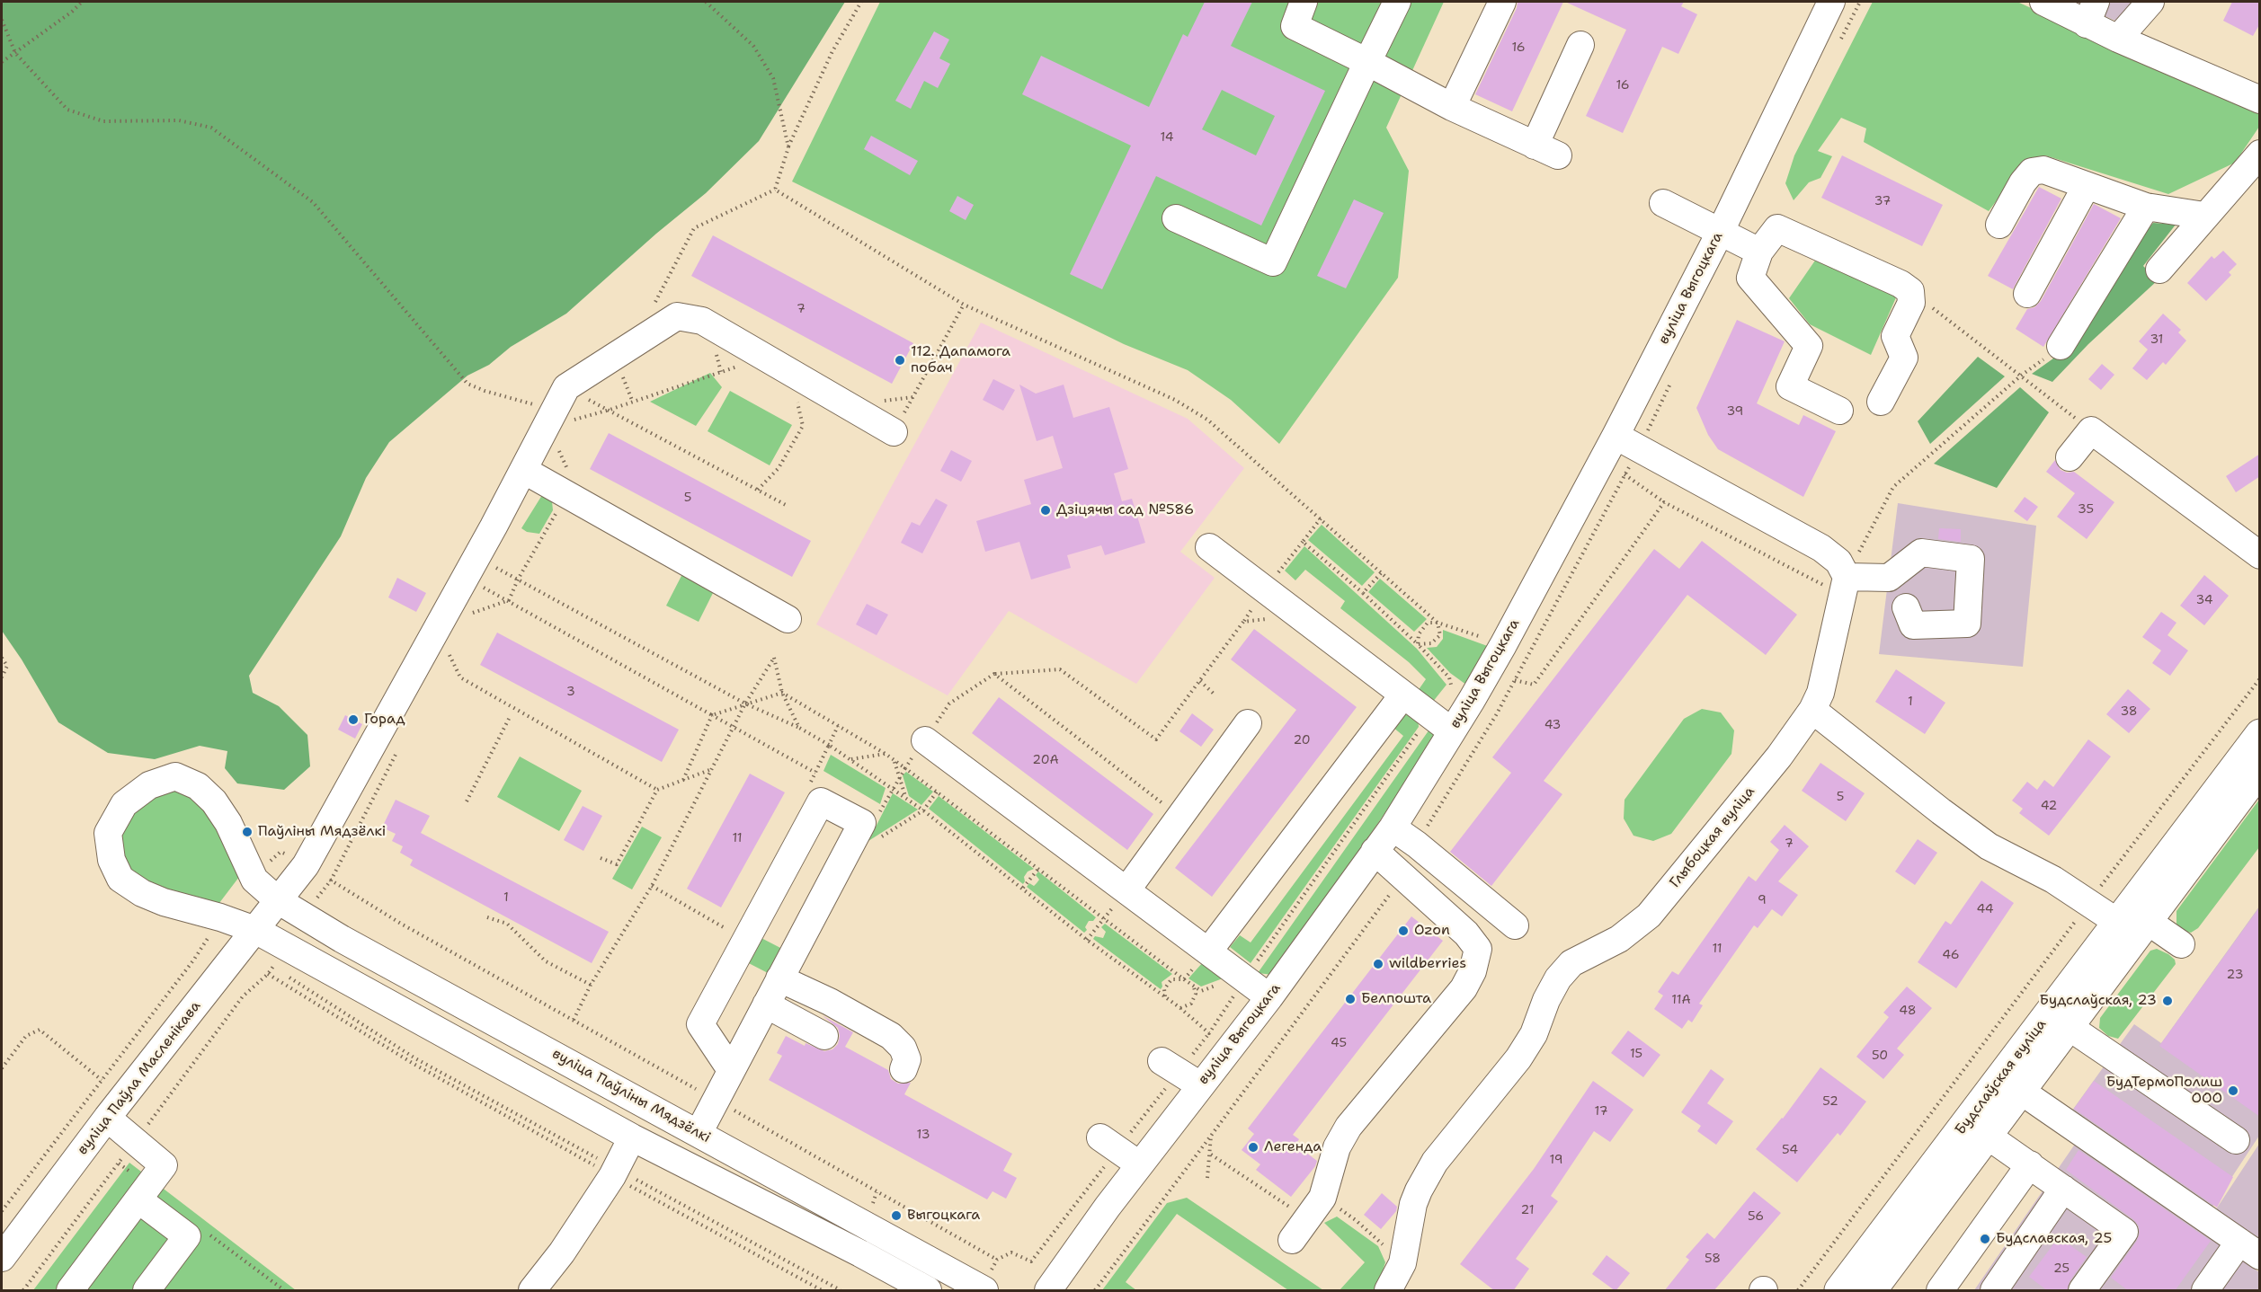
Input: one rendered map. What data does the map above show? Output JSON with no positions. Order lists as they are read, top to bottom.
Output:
{
  "streets": {
    "main road": ["Будслаўская вуліца"],
    "street": [
      "вуліца Выгоцкага",
      "Глыбоцкая вуліца",
      "вуліца Паўла Масленікава",
      "вуліца Паўліны Мядзёлкі"
    ]
  },
  "crossings": [
    ["вуліца Паўла Масленікава", "вуліца Паўліны Мядзёлкі"]
  ],
  "places": [
    "112. Дапамога побач",
    "Дзіцячы сад №586",
    "Горад",
    "Паўліны Мядзёлкі",
    "Ozon",
    "wildberries",
    "Белпошта",
    "Будслаўская, 23",
    "БудТермоПолиш ООО",
    "Легенда",
    "Выгоцкага",
    "Будславская, 25"
  ],
  "house_numbers": [
    "16",
    "16",
    "14",
    "37",
    "7",
    "31",
    "39",
    "5",
    "35",
    "34",
    "3",
    "1",
    "38",
    "43",
    "20",
    "20А",
    "5",
    "42",
    "11",
    "7",
    "1",
    "9",
    "44",
    "11",
    "46",
    "23",
    "11А",
    "48",
    "45",
    "15",
    "50",
    "52",
    "17",
    "13",
    "54",
    "19",
    "21",
    "56",
    "58",
    "25"
  ]
}
